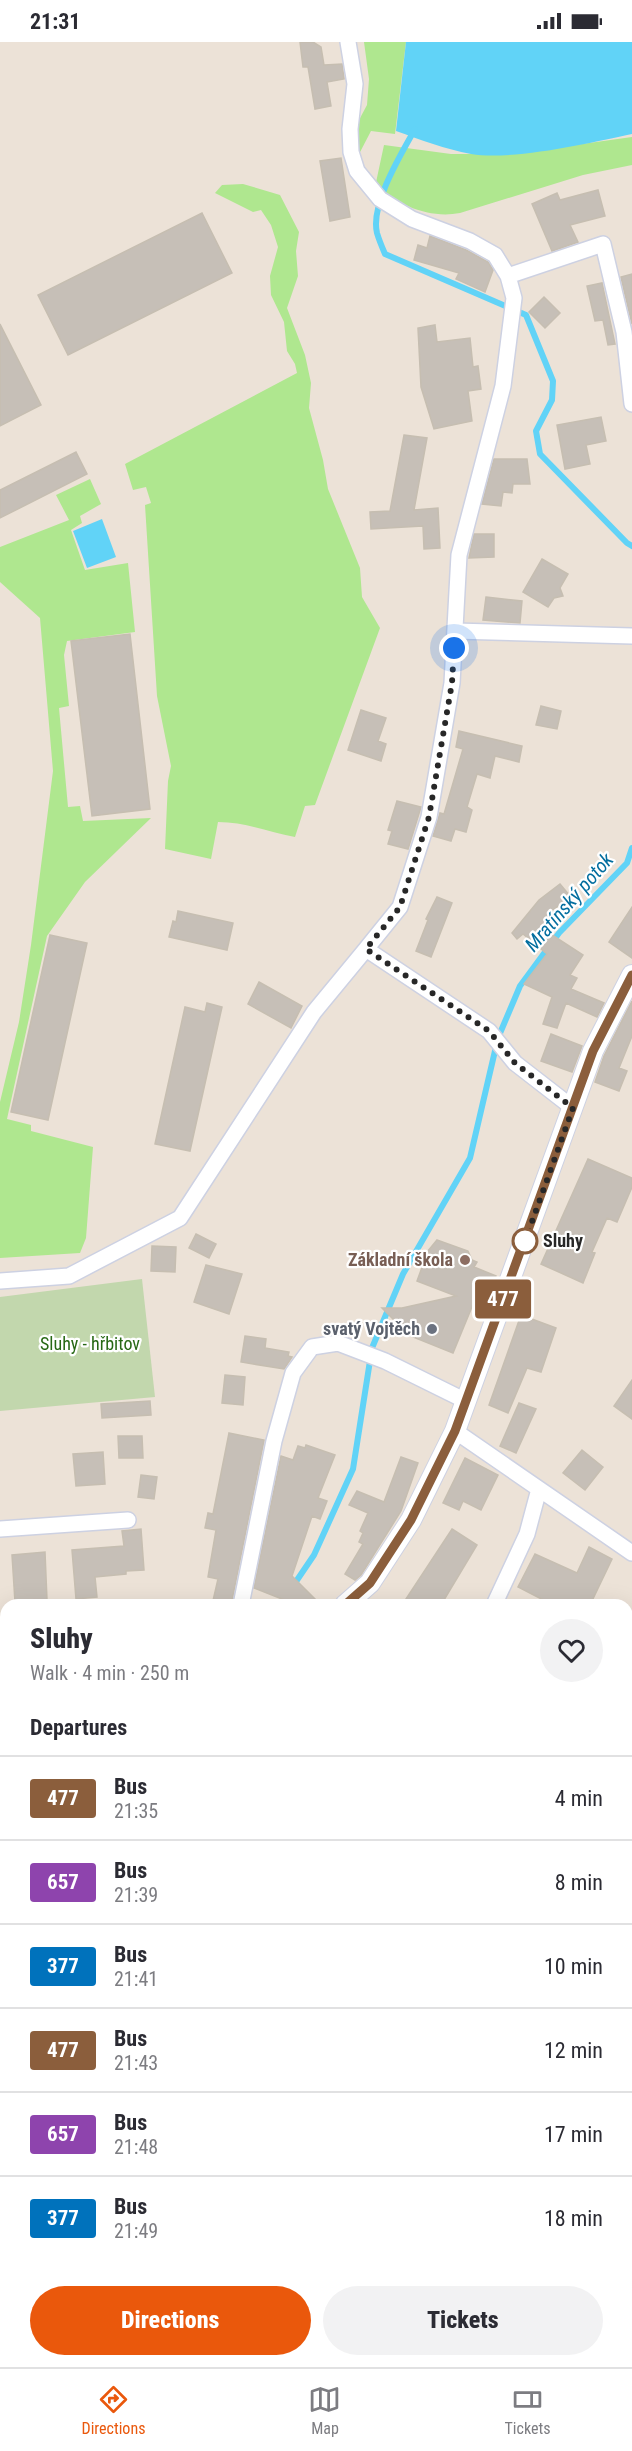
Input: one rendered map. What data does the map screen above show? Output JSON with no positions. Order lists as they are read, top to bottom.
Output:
{
  "water": ["Mratínský potok"],
  "parks": ["Sluhy - hřbitov"],
  "places": ["Sluhy", "Základní škola", "svatý Vojtěch"],
  "lines": ["bus line 477"],
  "page": {
    "status": "21:31",
    "on_map": "477",
    "heading": [
      ["Sluhy", "Walk · 4 min · 250 m"],
      "Departures"
    ],
    "list": [
      {
        "mark": "477",
        "name": "Bus",
        "note": "21:35",
        "value": "4 min"
      },
      {
        "mark": "657",
        "name": "Bus",
        "note": "21:39",
        "value": "8 min"
      },
      {
        "mark": "377",
        "name": "Bus",
        "note": "21:41",
        "value": "10 min"
      },
      {
        "mark": "477",
        "name": "Bus",
        "note": "21:43",
        "value": "12 min"
      },
      {
        "mark": "657",
        "name": "Bus",
        "note": "21:48",
        "value": "17 min"
      },
      {
        "mark": "377",
        "name": "Bus",
        "note": "21:49",
        "value": "18 min"
      }
    ],
    "buttons": ["Directions", "Tickets"],
    "tabs": ["Directions", "Map", "Tickets"]
  }
}
